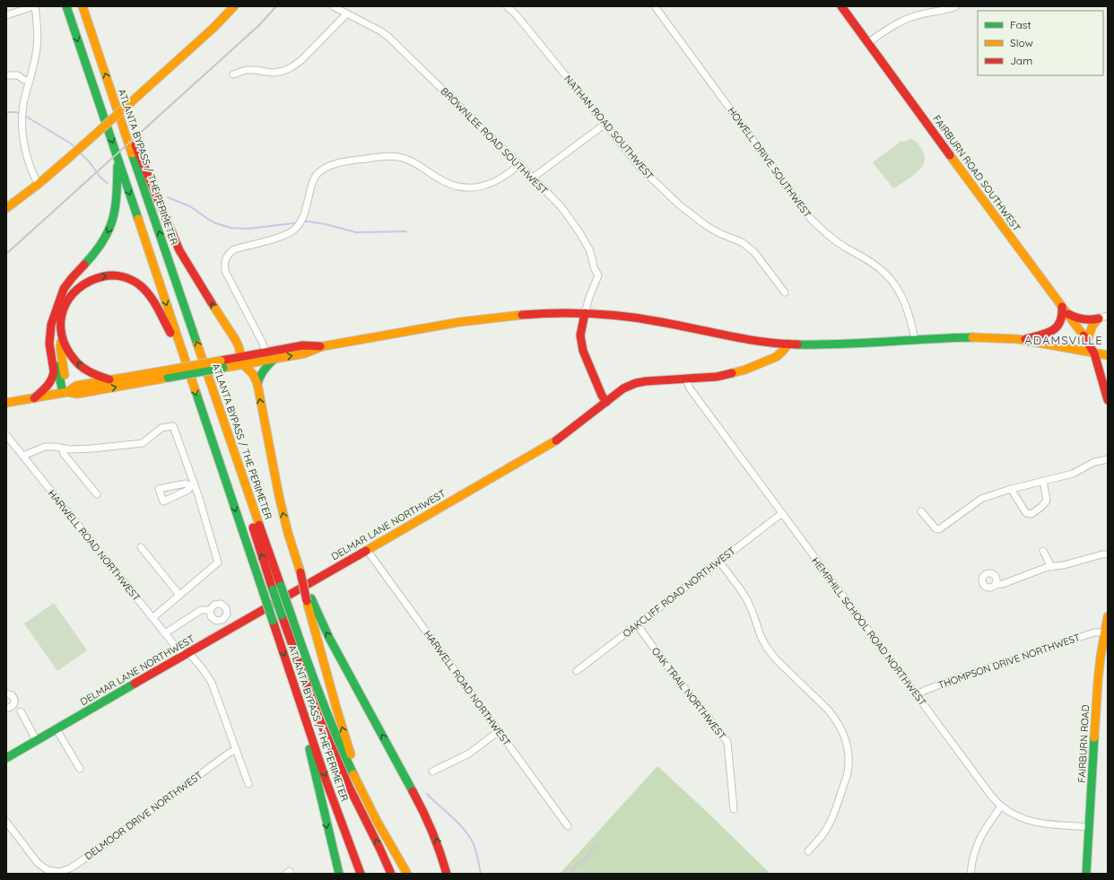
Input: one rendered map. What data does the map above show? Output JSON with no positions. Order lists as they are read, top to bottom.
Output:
{
  "streets": {
    "main road": [
      "ATLANTA BYPASS / THE PERIMETER",
      "FAIRBURN ROAD SOUTHWEST",
      "DELMAR LANE NORTHWEST",
      "FAIRBURN ROAD"
    ],
    "street": [
      "NATHAN ROAD SOUTHWEST",
      "BROWNLEE ROAD SOUTHWEST",
      "HOWELL DRIVE SOUTHWEST",
      "HARWELL ROAD NORTHWEST",
      "OAKCLIFF ROAD NORTHWEST",
      "HEMPHILL SCHOOL ROAD NORTHWEST",
      "THOMPSON DRIVE NORTHWEST",
      "OAK TRAIL NORTHWEST",
      "DELMOOR DRIVE NORTHWEST"
    ]
  },
  "crossings": [
    ["DELMAR LANE NORTHWEST", "HARWELL ROAD NORTHWEST"],
    ["DELMAR LANE NORTHWEST", "HEMPHILL SCHOOL ROAD NORTHWEST"],
    ["HARWELL ROAD NORTHWEST", "DELMOOR DRIVE NORTHWEST"],
    ["OAKCLIFF ROAD NORTHWEST", "HEMPHILL SCHOOL ROAD NORTHWEST"],
    ["OAKCLIFF ROAD NORTHWEST", "OAK TRAIL NORTHWEST"],
    ["HEMPHILL SCHOOL ROAD NORTHWEST", "THOMPSON DRIVE NORTHWEST"],
    ["HEMPHILL SCHOOL ROAD NORTHWEST", "FAIRBURN ROAD"],
    ["THOMPSON DRIVE NORTHWEST", "FAIRBURN ROAD"]
  ],
  "districts": ["ADAMSVILLE"],
  "legend": ["Fast", "Slow", "Jam"]
}
